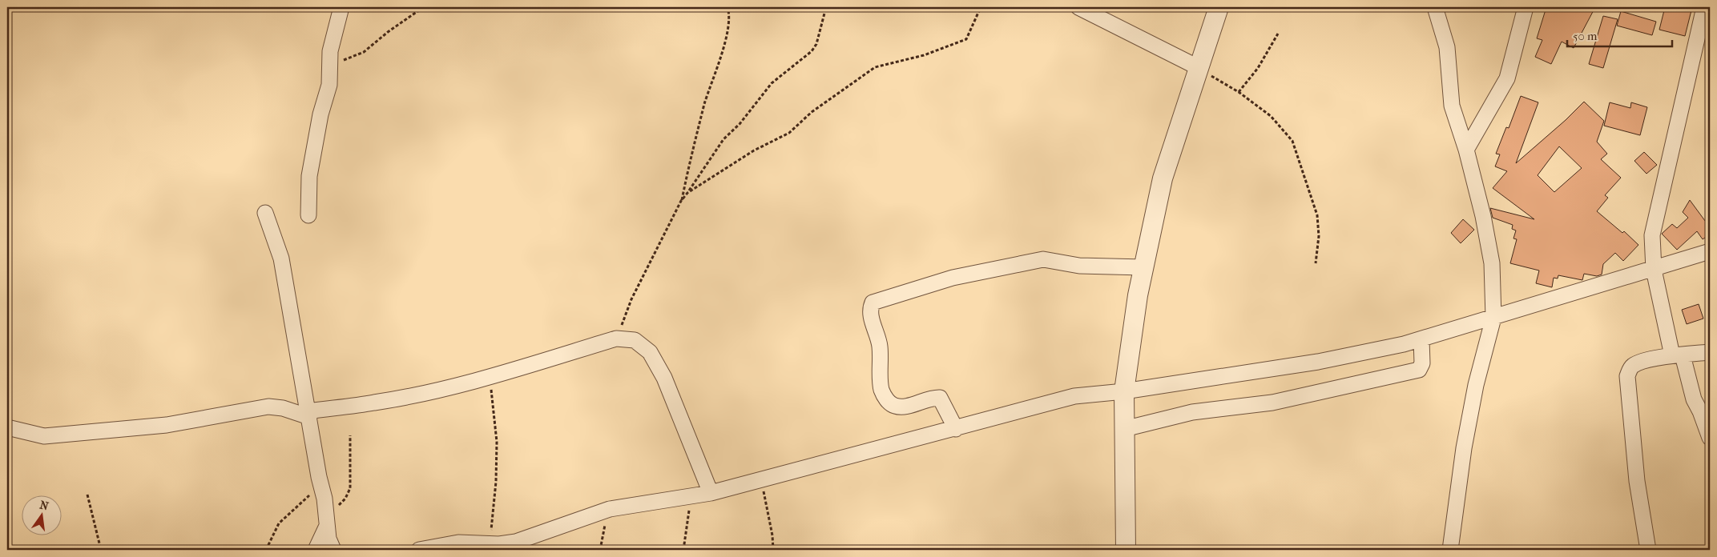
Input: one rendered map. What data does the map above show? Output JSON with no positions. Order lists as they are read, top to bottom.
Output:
{
  "scale_bar": "50 m",
  "north": "top"
}
